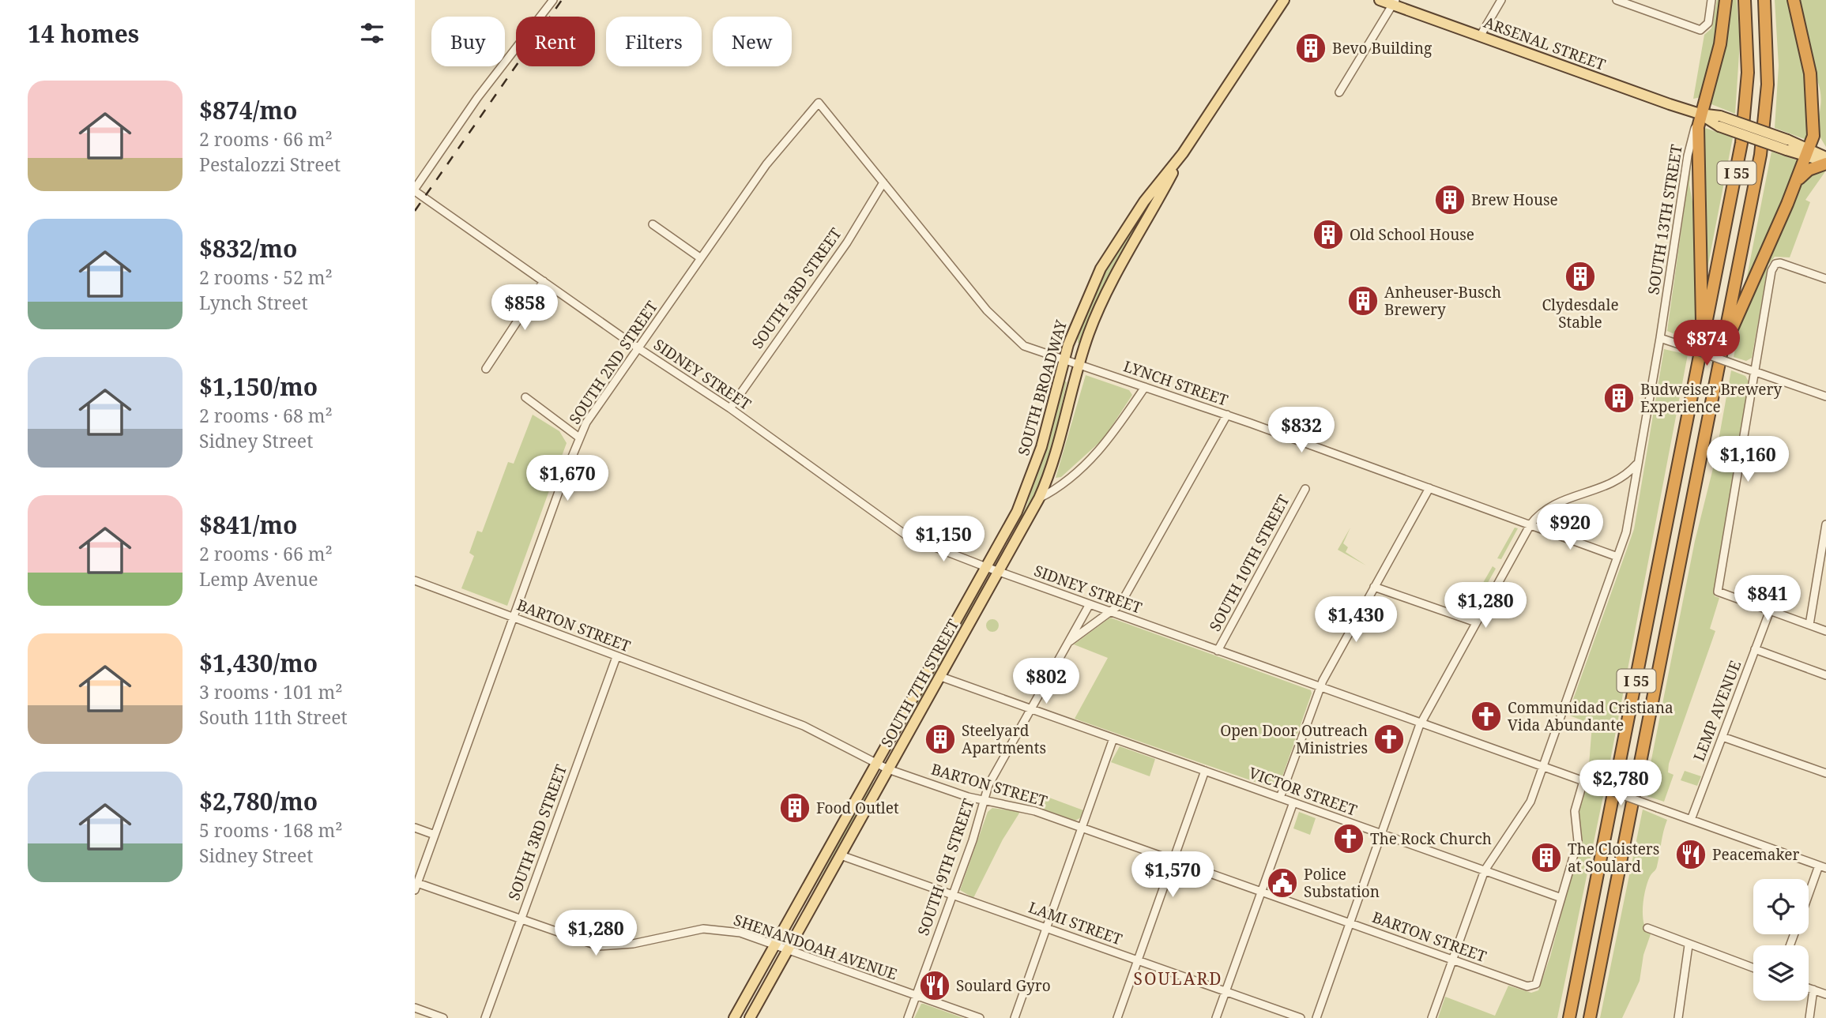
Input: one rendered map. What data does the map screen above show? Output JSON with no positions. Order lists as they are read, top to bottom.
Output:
{
  "streets": {
    "highway": ["I 55"],
    "main road": ["ARSENAL STREET", "SOUTH BROADWAY", "SOUTH 7TH STREET"],
    "street": [
      "SOUTH 13TH STREET",
      "SOUTH 3RD STREET",
      "SOUTH 2ND STREET",
      "SIDNEY STREET",
      "LYNCH STREET",
      "SOUTH 10TH STREET",
      "BARTON STREET",
      "LEMP AVENUE",
      "VICTOR STREET",
      "SOUTH 9TH STREET",
      "LAMI STREET",
      "SHENANDOAH AVENUE"
    ]
  },
  "crossings": [
    ["ARSENAL STREET", "SOUTH 13TH STREET"],
    ["SOUTH 13TH STREET", "SIDNEY STREET"],
    ["SOUTH 13TH STREET", "LYNCH STREET"],
    ["SOUTH 13TH STREET", "BARTON STREET"],
    ["SOUTH 13TH STREET", "VICTOR STREET"],
    ["SOUTH 3RD STREET", "SIDNEY STREET"],
    ["SOUTH 3RD STREET", "LYNCH STREET"],
    ["SOUTH 3RD STREET", "BARTON STREET"],
    ["SOUTH 3RD STREET", "SHENANDOAH AVENUE"],
    ["SOUTH 2ND STREET", "SIDNEY STREET"],
    ["SOUTH 2ND STREET", "LYNCH STREET"],
    ["SOUTH 2ND STREET", "BARTON STREET"],
    ["SOUTH 2ND STREET", "SHENANDOAH AVENUE"],
    ["SIDNEY STREET", "SOUTH 10TH STREET"],
    ["SIDNEY STREET", "SOUTH 7TH STREET"],
    ["SIDNEY STREET", "LEMP AVENUE"],
    ["SIDNEY STREET", "SOUTH 9TH STREET"],
    ["LYNCH STREET", "SOUTH BROADWAY"],
    ["LYNCH STREET", "SOUTH 7TH STREET"],
    ["LYNCH STREET", "SOUTH 9TH STREET"],
    ["SOUTH BROADWAY", "SOUTH 7TH STREET"],
    ["BARTON STREET", "SOUTH 7TH STREET"],
    ["BARTON STREET", "VICTOR STREET"],
    ["BARTON STREET", "SOUTH 9TH STREET"],
    ["SOUTH 7TH STREET", "VICTOR STREET"],
    ["SOUTH 7TH STREET", "LAMI STREET"],
    ["SOUTH 7TH STREET", "SHENANDOAH AVENUE"],
    ["VICTOR STREET", "SOUTH 9TH STREET"],
    ["SOUTH 9TH STREET", "LAMI STREET"],
    ["SOUTH 9TH STREET", "SHENANDOAH AVENUE"]
  ],
  "districts": ["SOULARD"],
  "places": {
    "building": [
      "Bevo Building",
      "Brew House",
      "Old School House",
      "Clydesdale Stable",
      "Anheuser-Busch Brewery",
      "Budweiser Brewery Experience",
      "Steelyard Apartments",
      "Food Outlet",
      "The Cloisters at Soulard"
    ],
    "church": ["Communidad Cristiana Vida Abundante", "Open Door Outreach Ministries", "The Rock Church"],
    "restaurant": ["Peacemaker", "Soulard Gyro"],
    "public building": ["Police Substation"]
  },
  "page": {
    "heading": "14 homes",
    "chip": [
      "Buy",
      "Rent",
      "Filters",
      "New"
    ],
    "list": [
      {
        "name": "$874/mo",
        "note": "2 rooms · 66 m² · Pestalozzi Street"
      },
      {
        "name": "$832/mo",
        "note": "2 rooms · 52 m² · Lynch Street"
      },
      {
        "name": "$1,150/mo",
        "note": "2 rooms · 68 m² · Sidney Street"
      },
      {
        "name": "$841/mo",
        "note": "2 rooms · 66 m² · Lemp Avenue"
      },
      {
        "name": "$1,430/mo",
        "note": "3 rooms · 101 m² · South 11th Street"
      },
      {
        "name": "$2,780/mo",
        "note": "5 rooms · 168 m² · Sidney Street"
      }
    ],
    "price": [
      "$858",
      "$874",
      "$832",
      "$1,160",
      "$1,670",
      "$920",
      "$1,150",
      "$841",
      "$1,280",
      "$1,430",
      "$802",
      "$2,780",
      "$1,570",
      "$1,280"
    ]
  }
}
